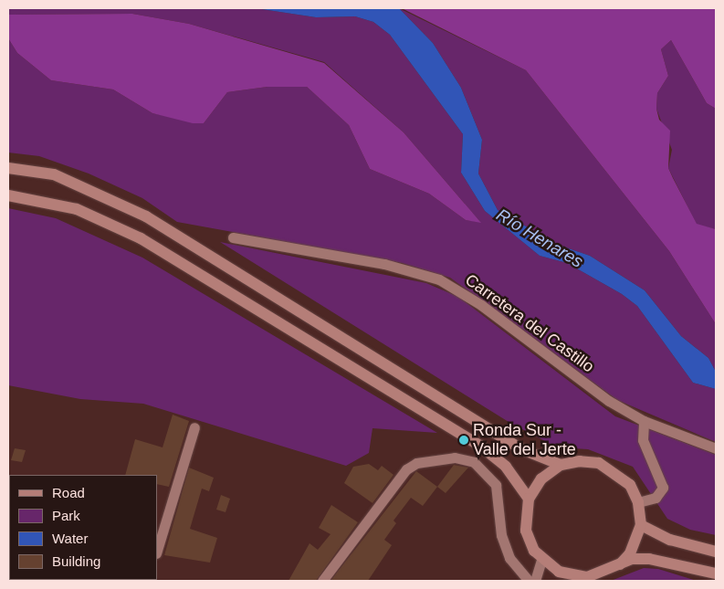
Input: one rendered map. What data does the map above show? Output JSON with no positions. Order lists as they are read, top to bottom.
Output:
{
  "streets": {
    "street": ["Carretera del Castillo"]
  },
  "water": ["Río Henares"],
  "places": ["Ronda Sur - Valle del Jerte"],
  "legend": [
    "Road",
    "Park",
    "Water",
    "Building"
  ]
}
